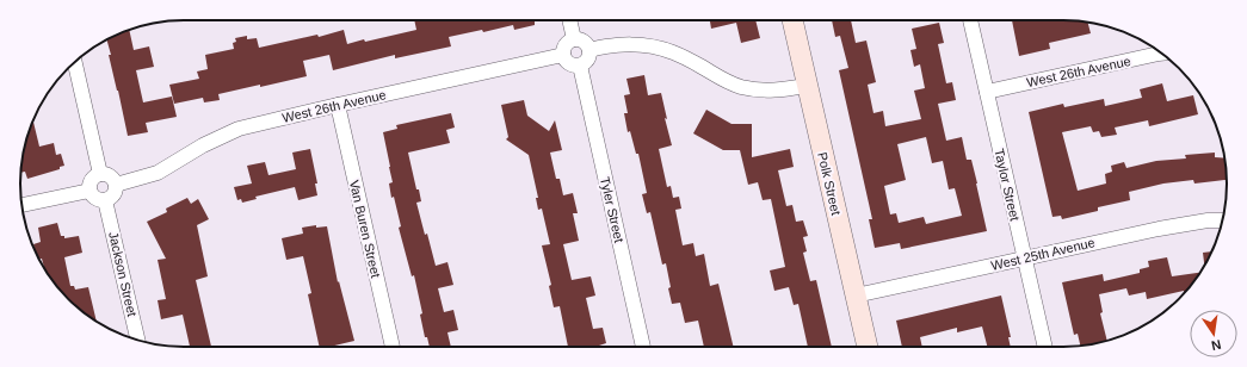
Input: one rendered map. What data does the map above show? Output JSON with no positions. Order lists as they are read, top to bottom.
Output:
{
  "streets": {
    "street": [
      "West 26th Avenue",
      "Polk Street",
      "Taylor Street",
      "Tyler Street",
      "Van Buren Street",
      "West 25th Avenue",
      "Jackson Street"
    ]
  },
  "crossings": [
    ["West 26th Avenue", "Taylor Street"],
    ["West 26th Avenue", "Tyler Street"],
    ["West 26th Avenue", "Van Buren Street"],
    ["West 26th Avenue", "Jackson Street"],
    ["Polk Street", "West 25th Avenue"],
    ["Taylor Street", "West 25th Avenue"]
  ],
  "north": "bottom"
}
